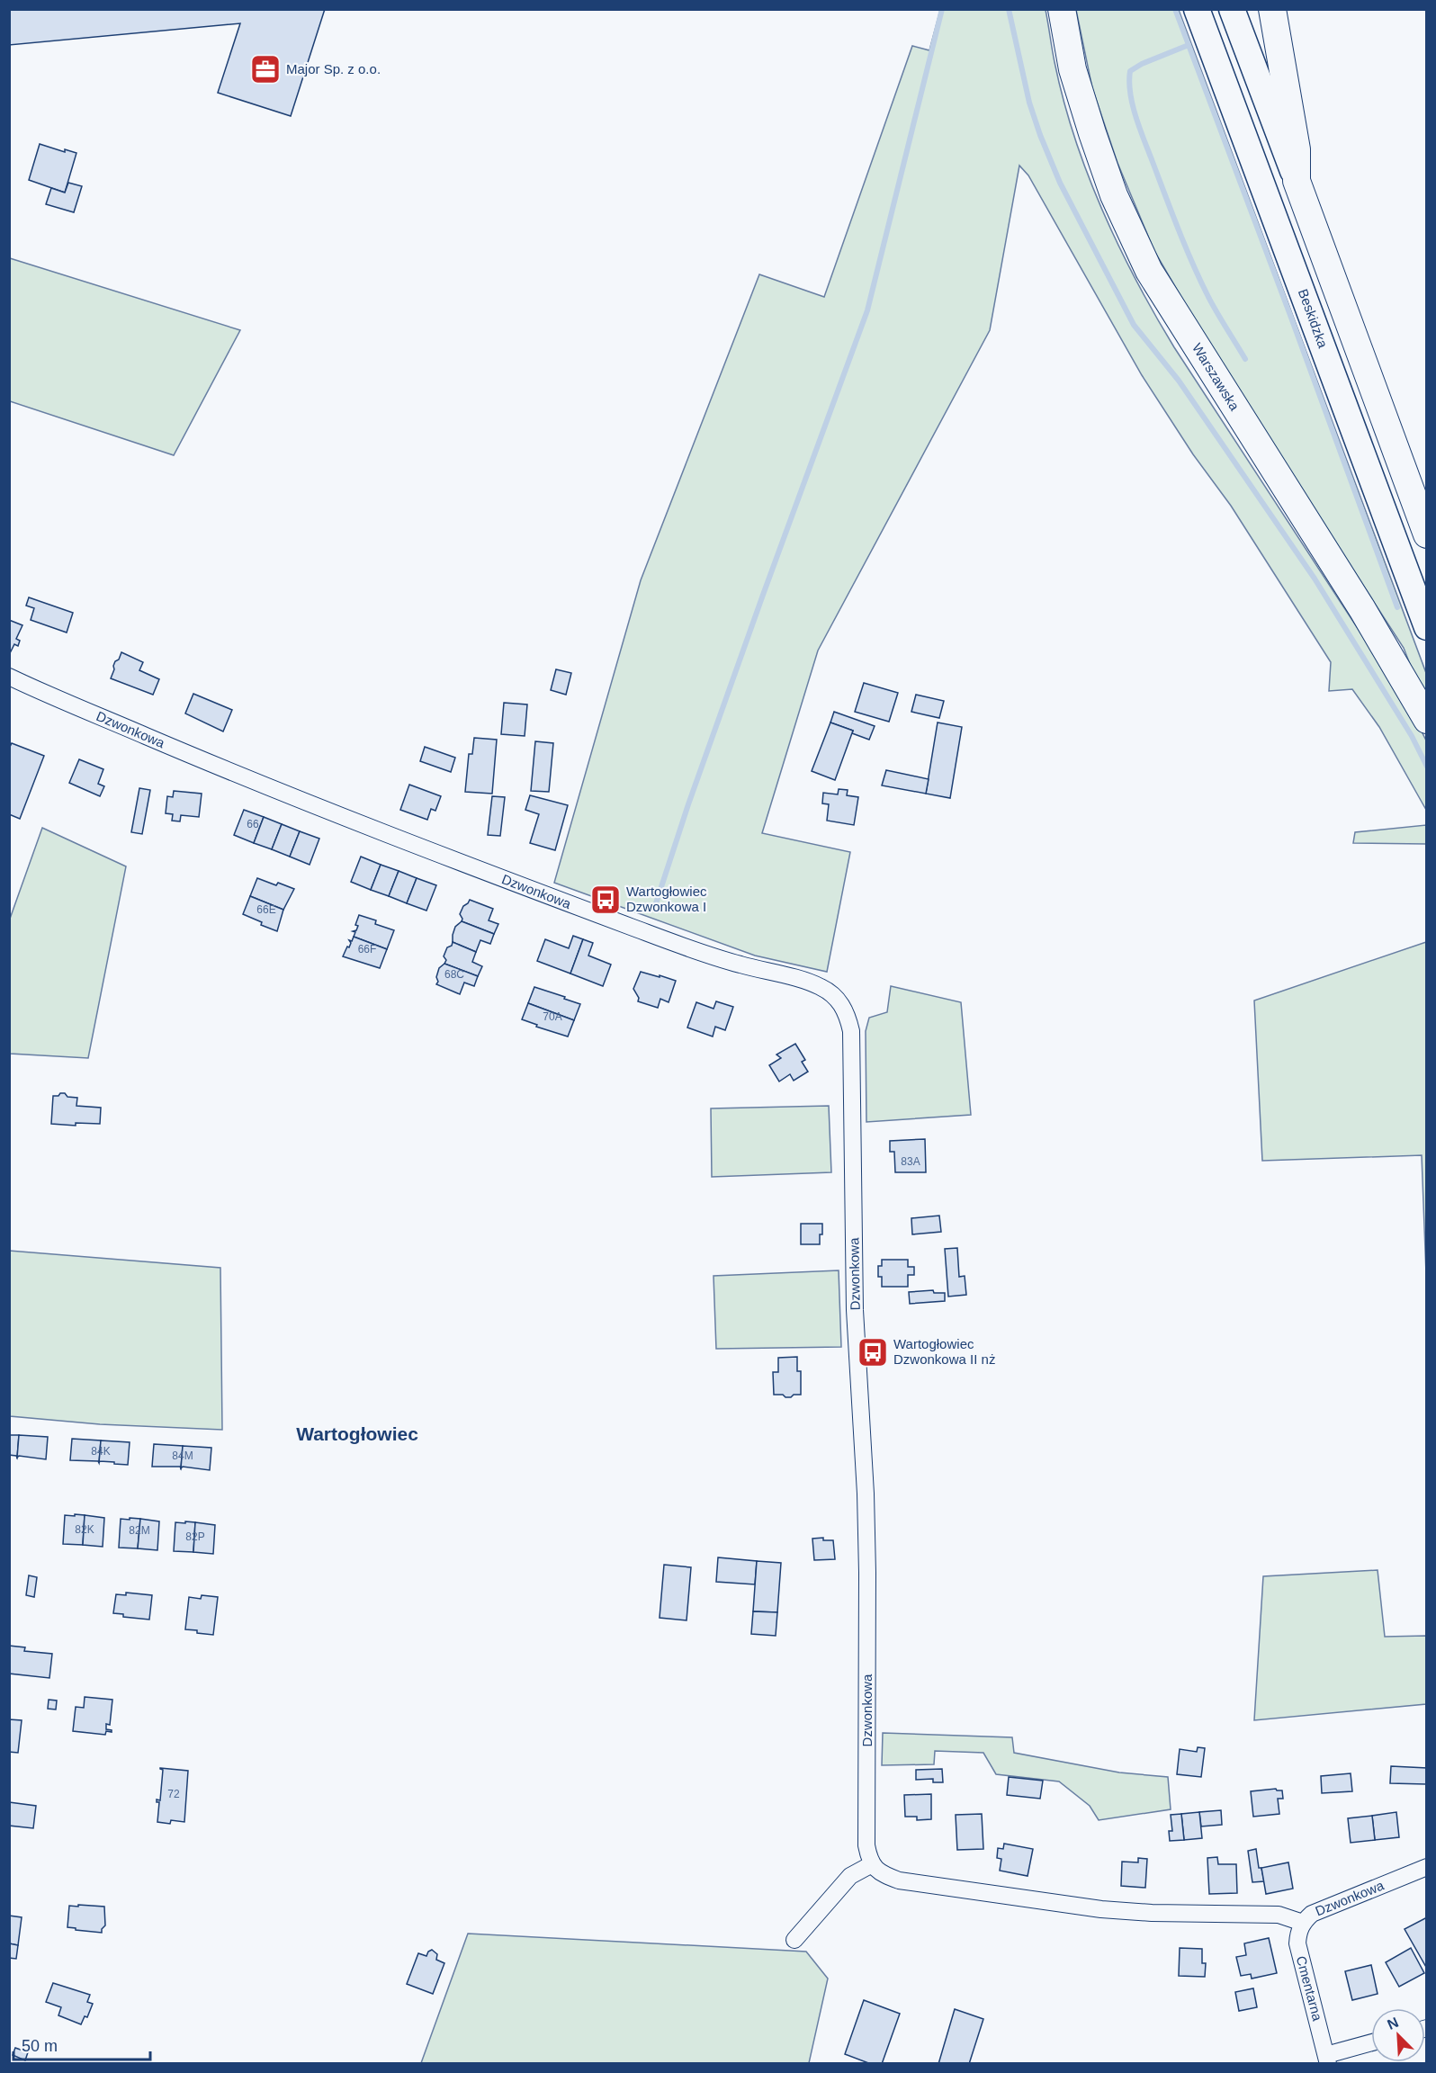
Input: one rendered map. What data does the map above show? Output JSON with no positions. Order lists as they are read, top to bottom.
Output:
{
  "streets": {
    "highway": ["Warszawska"],
    "main road": ["Beskidzka"],
    "street": ["Dzwonkowa", "Cmentarna"]
  },
  "crossings": [
    ["Dzwonkowa", "Cmentarna"]
  ],
  "districts": ["Wartogłowiec"],
  "places": {
    "office": ["Major Sp. z o.o."],
    "bus stop": ["Wartogłowiec Dzwonkowa I", "Wartogłowiec Dzwonkowa II nż"]
  },
  "house_numbers": [
    "66",
    "66E",
    "66F",
    "68C",
    "70A",
    "83A",
    "84K",
    "84M",
    "82K",
    "82M",
    "82P",
    "72"
  ],
  "scale_bar": "50 m",
  "north": "top left"
}
